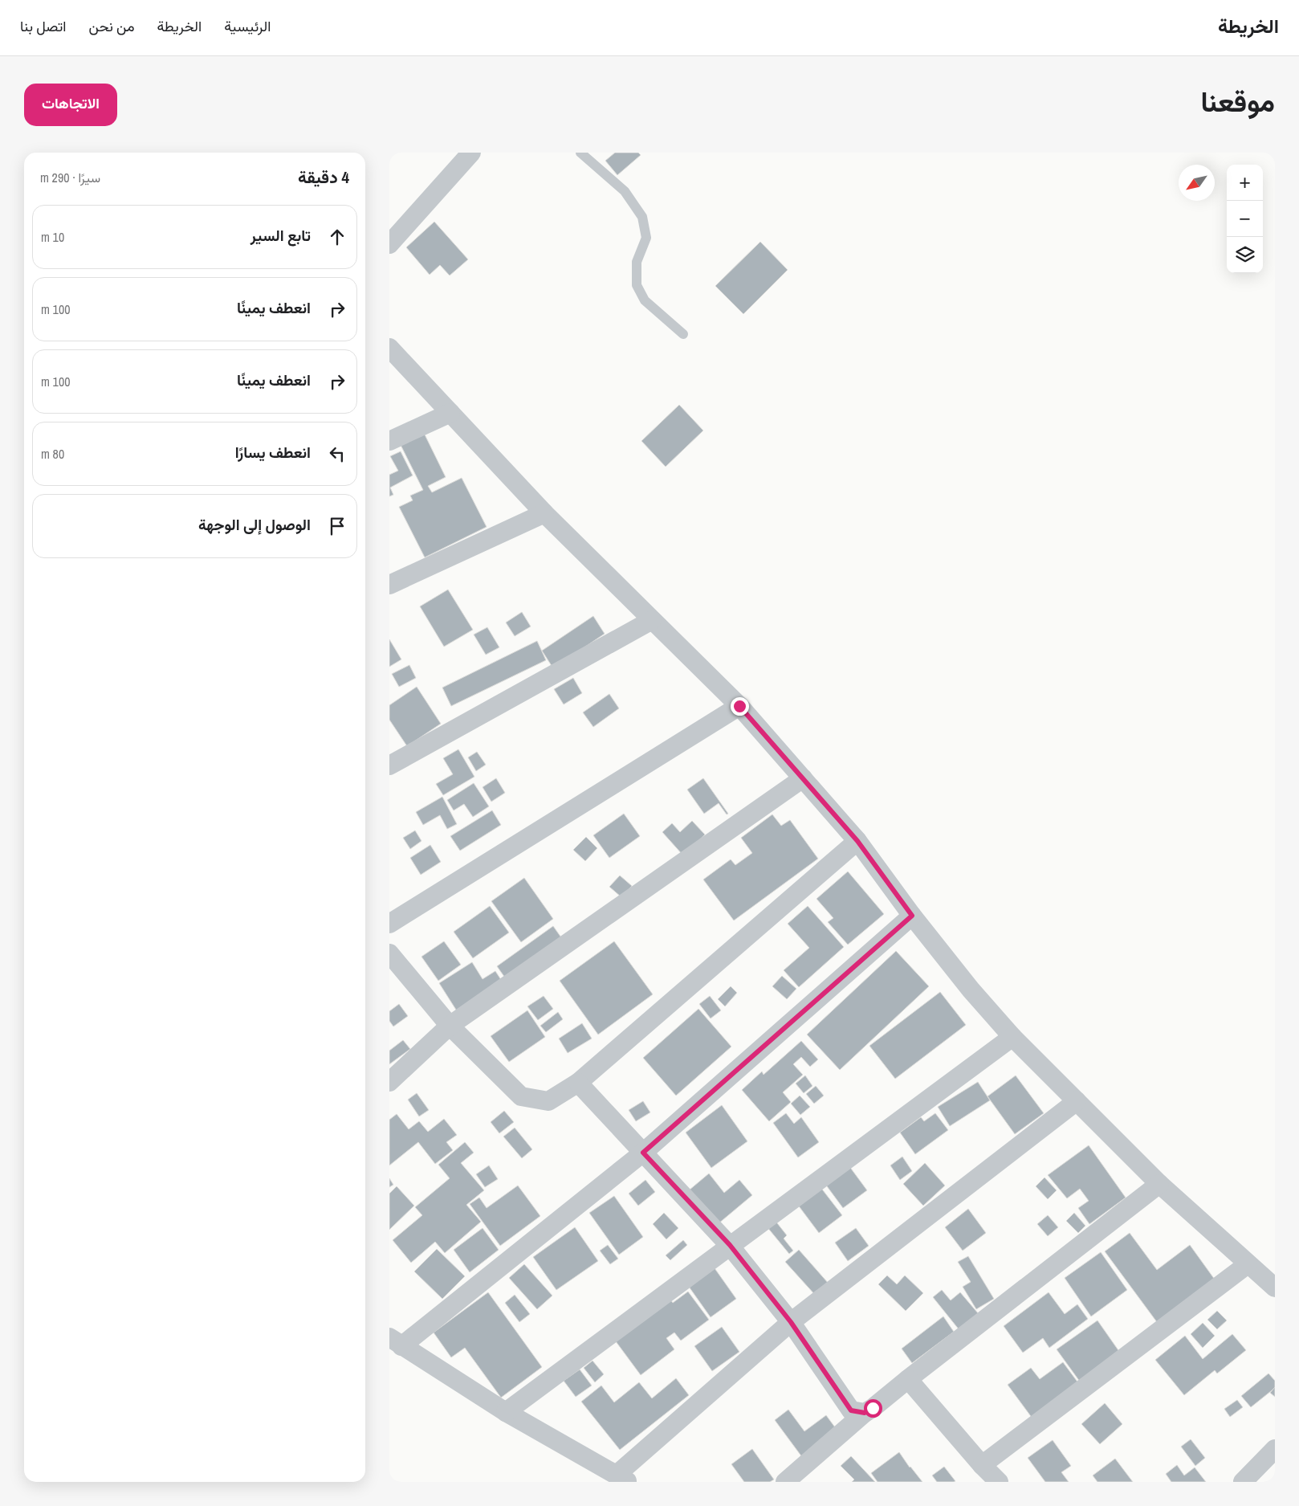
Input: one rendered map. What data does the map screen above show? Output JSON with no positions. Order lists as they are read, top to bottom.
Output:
{
  "north": "bottom left",
  "page": {
    "header": "الخريطة",
    "nav": [
      "الرئيسية",
      "الخريطة",
      "من نحن",
      "اتصل بنا"
    ],
    "title": "موقعنا",
    "buttons": "الاتجاهات",
    "heading": ["4 دقيقة", "سيرًا · 290 m"],
    "map_buttons": ["+", "−"],
    "list": [
      ["تابع السير", "10 m"],
      ["انعطف يمينًا", "100 m"],
      ["انعطف يمينًا", "100 m"],
      ["انعطف يسارًا", "80 m"],
      "الوصول إلى الوجهة"
    ]
  }
}
